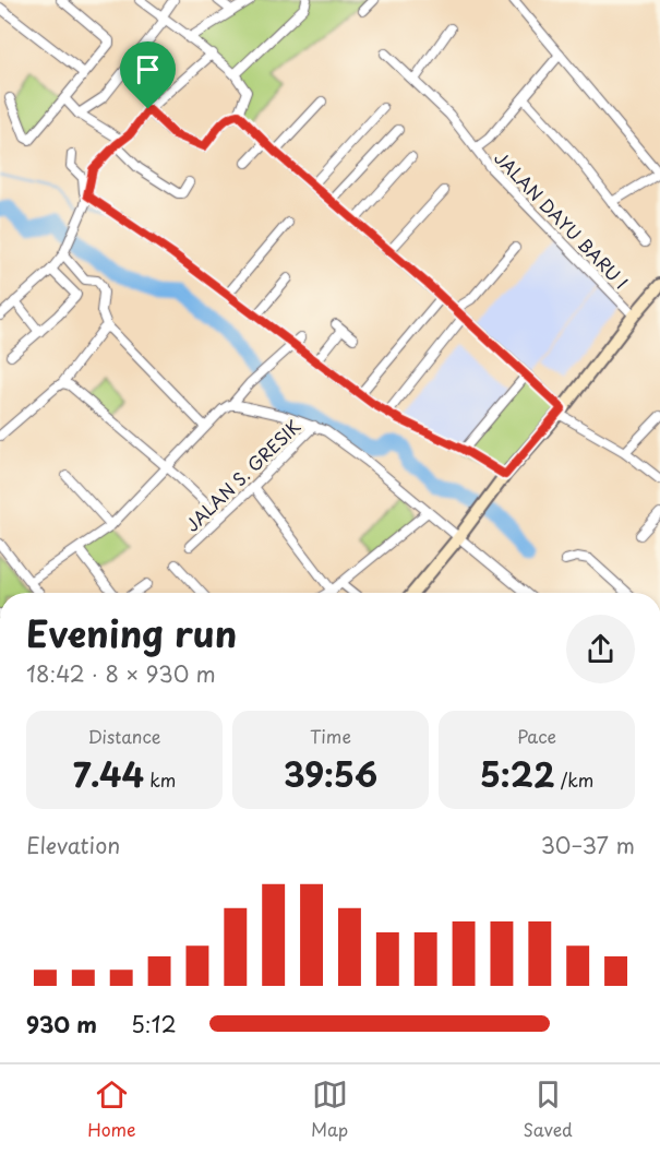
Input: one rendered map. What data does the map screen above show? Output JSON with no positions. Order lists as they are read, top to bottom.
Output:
{
  "streets": {
    "street": ["JALAN DAYU BARU I", "JALAN S. GRESIK"]
  },
  "page": {
    "heading": ["Evening run", "18:42 · 8 × 930 m"],
    "stats": [
      ["Distance", "7.44 km"],
      ["Time", "39:56"],
      ["Pace", "5:22 /km"]
    ],
    "chart": ["Elevation", "30–37 m"],
    "list": [
      {
        "name": "930 m",
        "note": "5:12"
      }
    ],
    "tabs": ["Home", "Map", "Saved"]
  }
}
